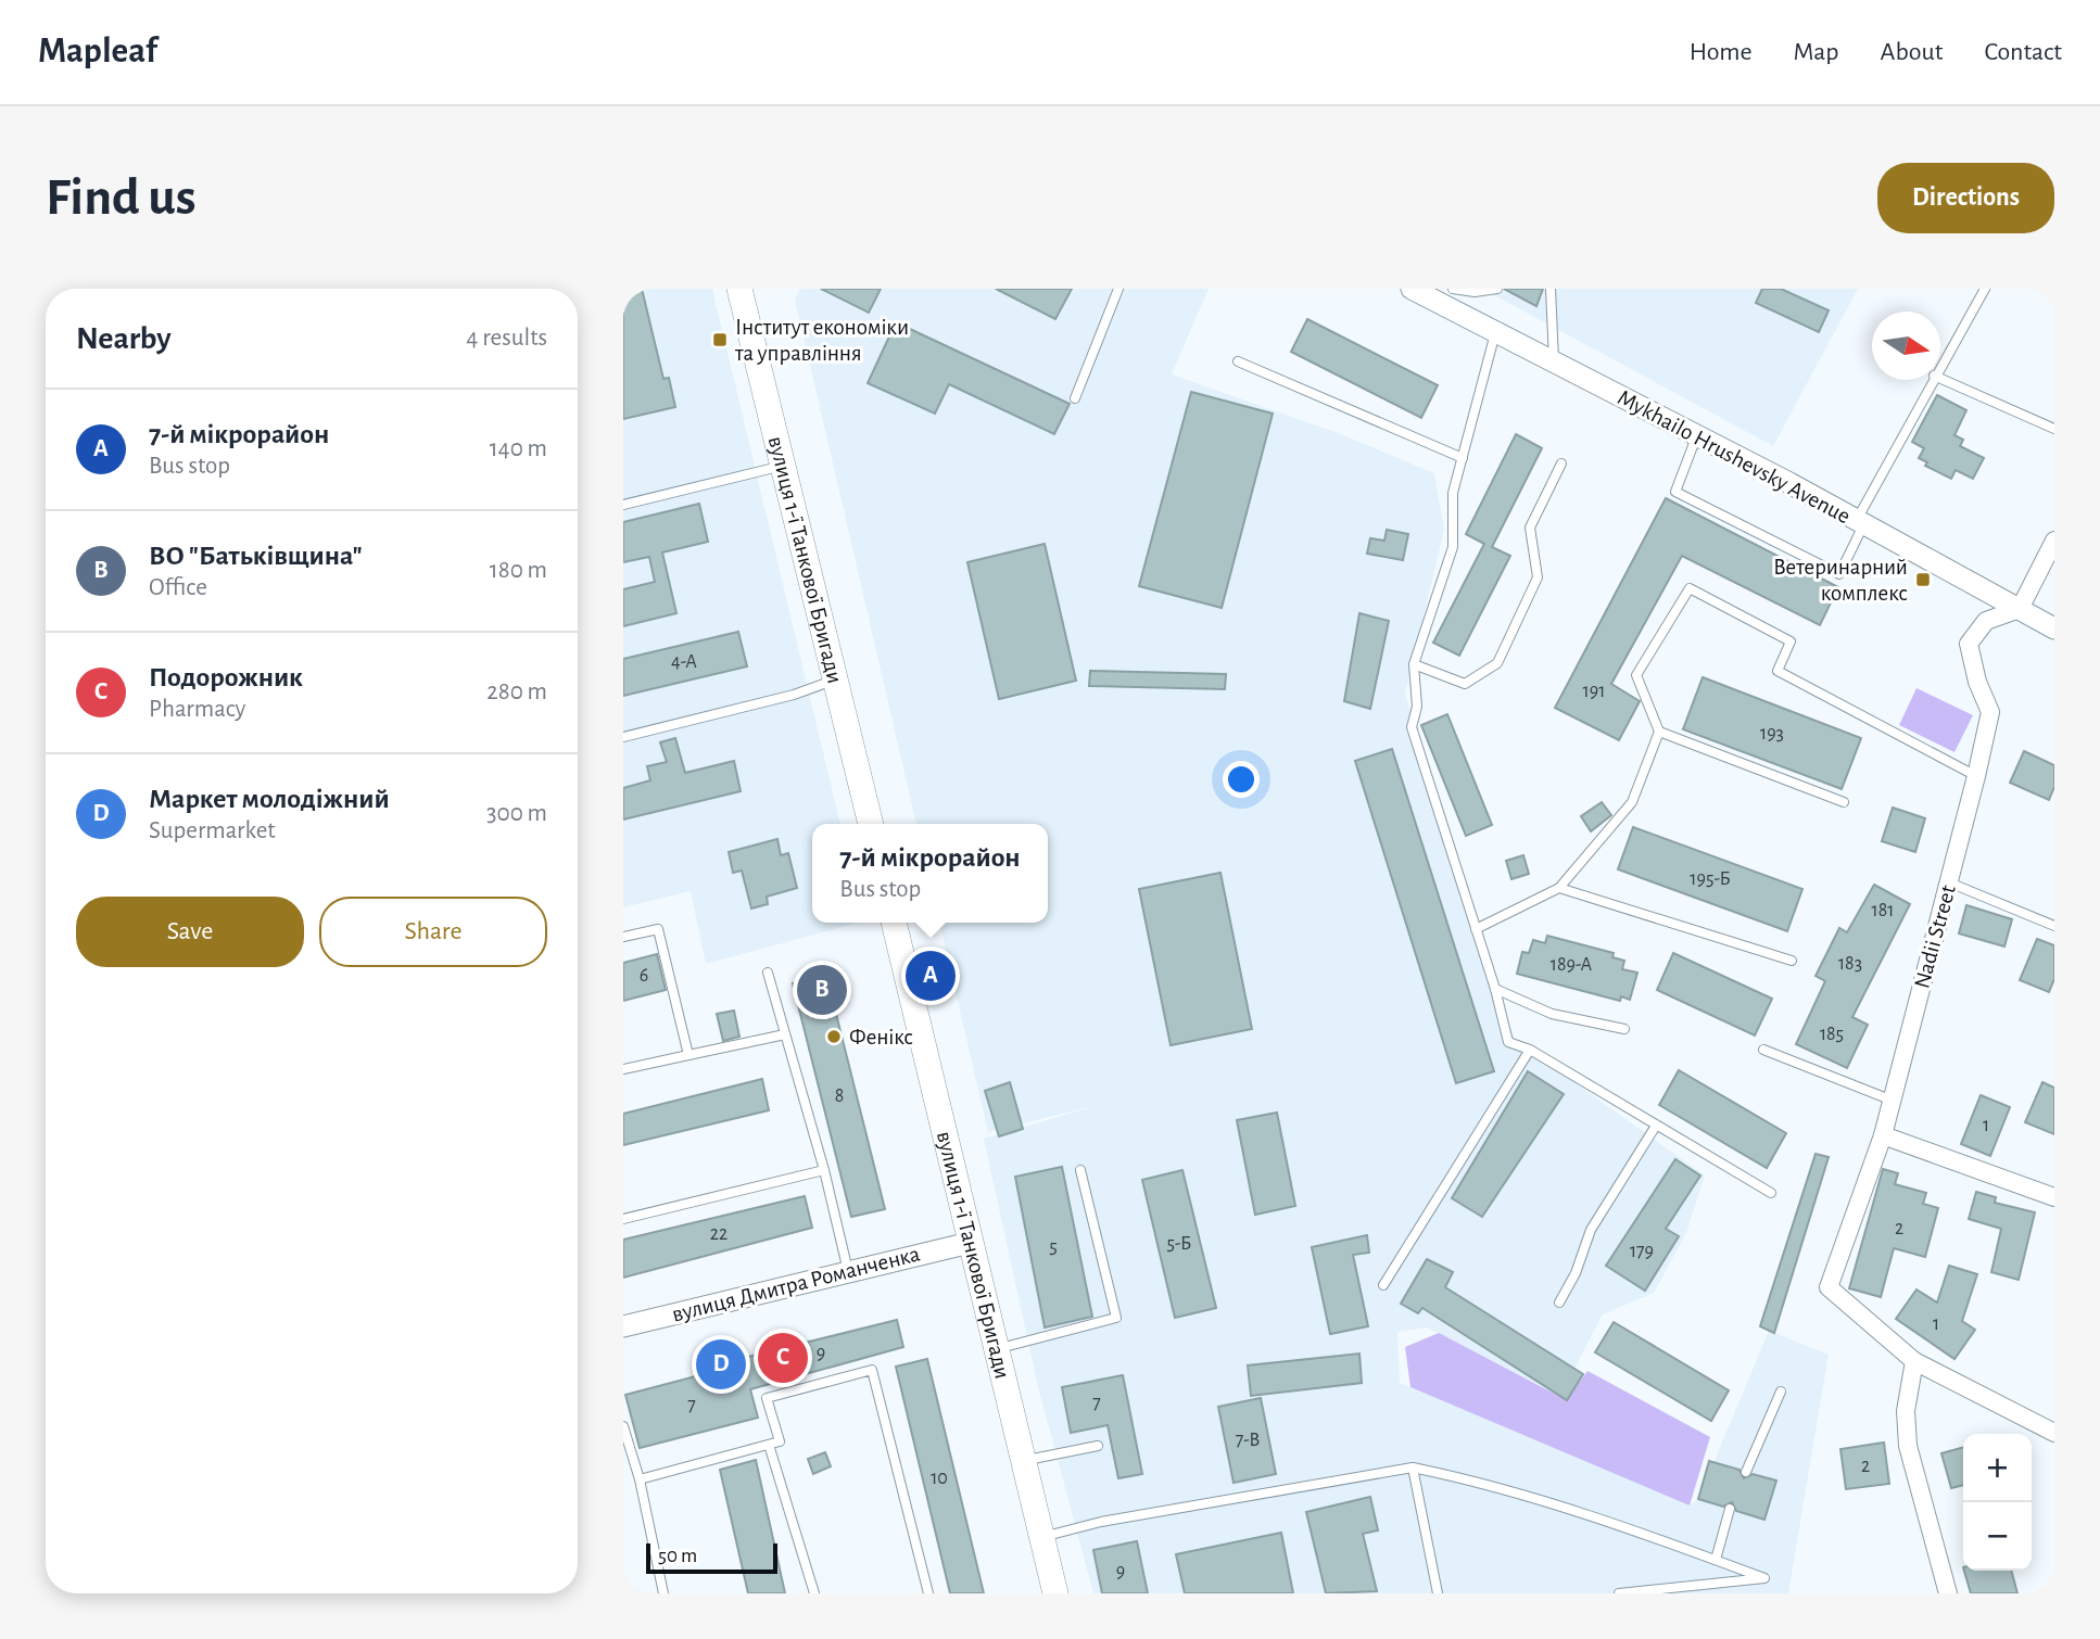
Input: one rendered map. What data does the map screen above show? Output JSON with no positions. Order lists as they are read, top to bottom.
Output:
{
  "streets": {
    "main road": ["вулиця 1-ї Танкової Бригади"],
    "street": ["Mykhailo Hrushevsky Avenue", "Nadii Street", "вулиця Дмитра Романченка"]
  },
  "crossings": [
    ["Mykhailo Hrushevsky Avenue", "Nadii Street"],
    ["вулиця 1-ї Танкової Бригади", "вулиця Дмитра Романченка"]
  ],
  "places": {
    "transit": ["Інститут економіки та управління", "Ветеринарний комплекс"],
    "other": ["Фенікс"]
  },
  "house_numbers": [
    "4-А",
    "191",
    "193",
    "195-Б",
    "181",
    "183",
    "189-А",
    "6",
    "185",
    "8",
    "1",
    "2",
    "22",
    "5-Б",
    "5",
    "179",
    "1",
    "9",
    "7",
    "7",
    "7-В",
    "2",
    "10",
    "9"
  ],
  "scale_bar": "50 m",
  "north": "right",
  "page": {
    "header": "Mapleaf",
    "nav": [
      "Home",
      "Map",
      "About",
      "Contact"
    ],
    "buttons": [
      "Directions",
      ["Save", "Share"]
    ],
    "title": "Find us",
    "heading": ["Nearby", "4 results"],
    "list": [
      {
        "mark": "A",
        "name": "7-й мікрорайон",
        "note": "Bus stop",
        "value": "140 m"
      },
      {
        "mark": "B",
        "name": "ВО \"Батьківщина\"",
        "note": "Office",
        "value": "180 m"
      },
      {
        "mark": "C",
        "name": "Подорожник",
        "note": "Pharmacy",
        "value": "280 m"
      },
      {
        "mark": "D",
        "name": "Маркет молодіжний",
        "note": "Supermarket",
        "value": "300 m"
      }
    ],
    "popup": ["7-й мікрорайон", "Bus stop"],
    "pins": [
      "A",
      "B",
      "C",
      "D"
    ],
    "map_buttons": ["+", "−"],
    "scale": "50 m"
  }
}
